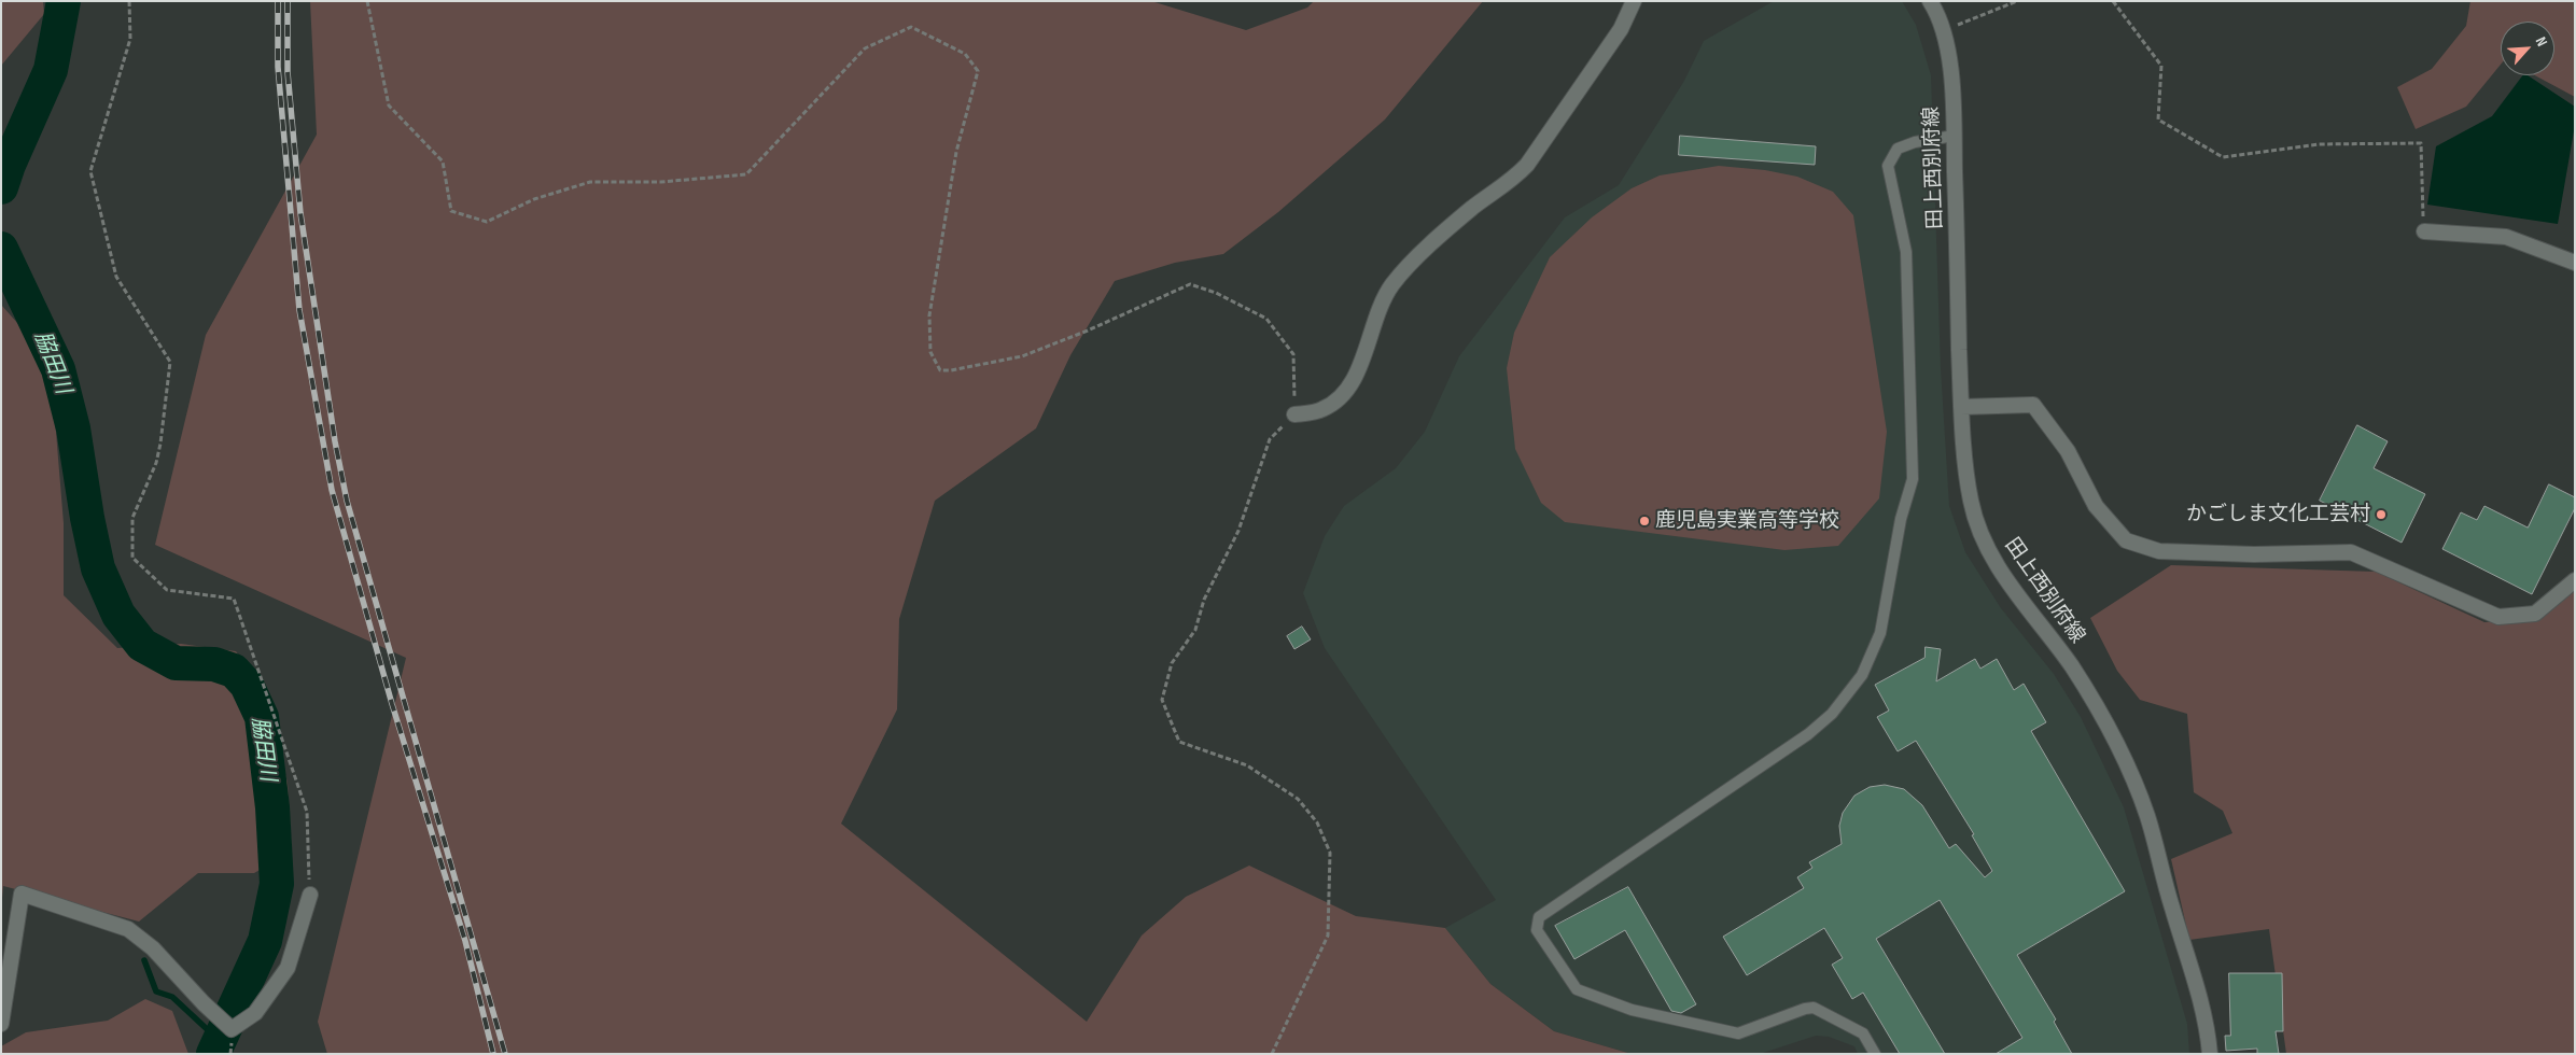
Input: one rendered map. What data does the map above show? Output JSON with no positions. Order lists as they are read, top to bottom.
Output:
{
  "streets": {
    "street": ["田上西別府線"]
  },
  "water": ["脇田川"],
  "places": ["かごしま文化工芸村", "鹿児島実業高等学校"],
  "north": "top right"
}
